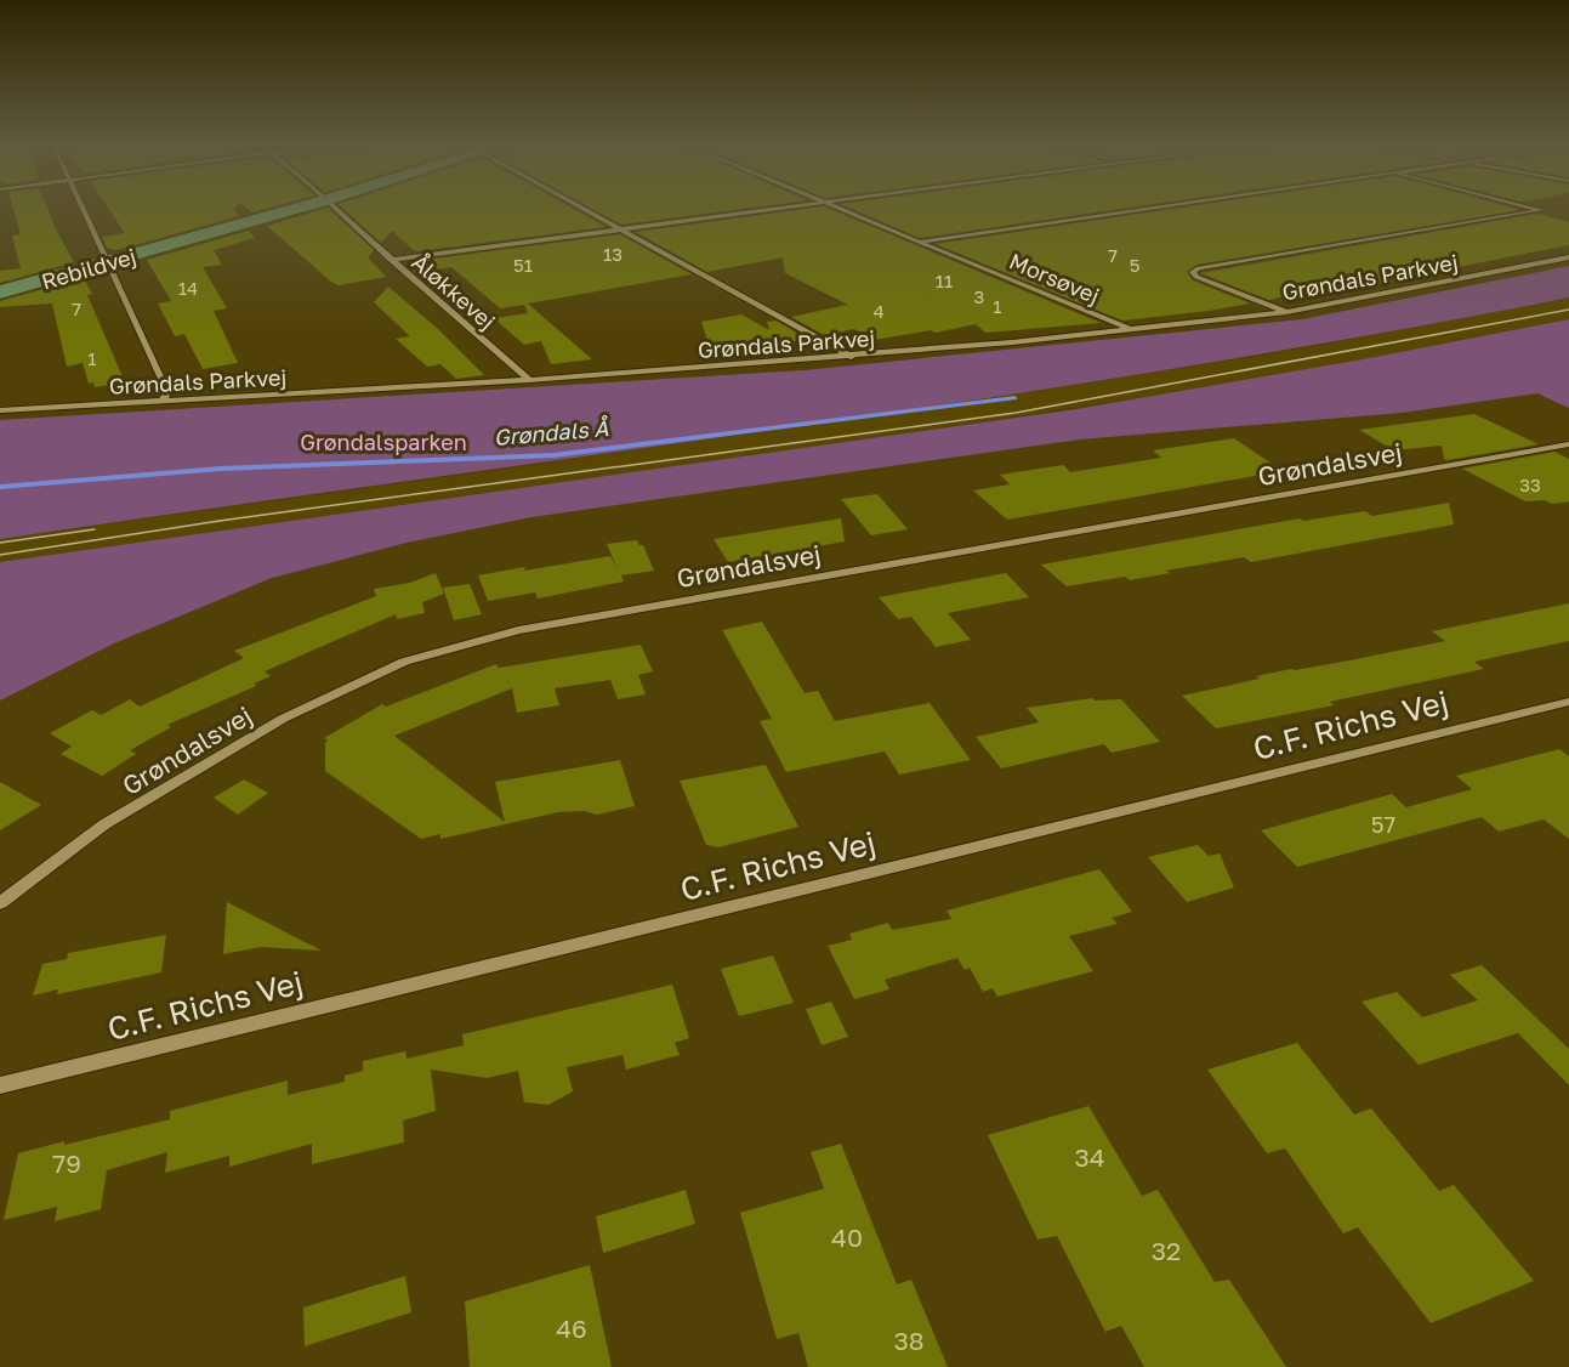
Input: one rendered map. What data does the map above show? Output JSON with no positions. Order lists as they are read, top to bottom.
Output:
{
  "streets": {
    "main road": ["Rebildvej"],
    "street": [
      "Grøndals Parkvej",
      "Morsøvej",
      "Åløkkevej",
      "Grøndalsvej",
      "C.F. Richs Vej"
    ]
  },
  "crossings": [
    ["Grøndals Parkvej", "Morsøvej"],
    ["Grøndals Parkvej", "Åløkkevej"]
  ],
  "water": ["Grøndals Å"],
  "parks": ["Grøndalsparken"],
  "house_numbers": [
    "13",
    "7",
    "51",
    "5",
    "11",
    "14",
    "3",
    "1",
    "7",
    "4",
    "1",
    "33",
    "57",
    "34",
    "79",
    "40",
    "32",
    "46",
    "38"
  ]
}
